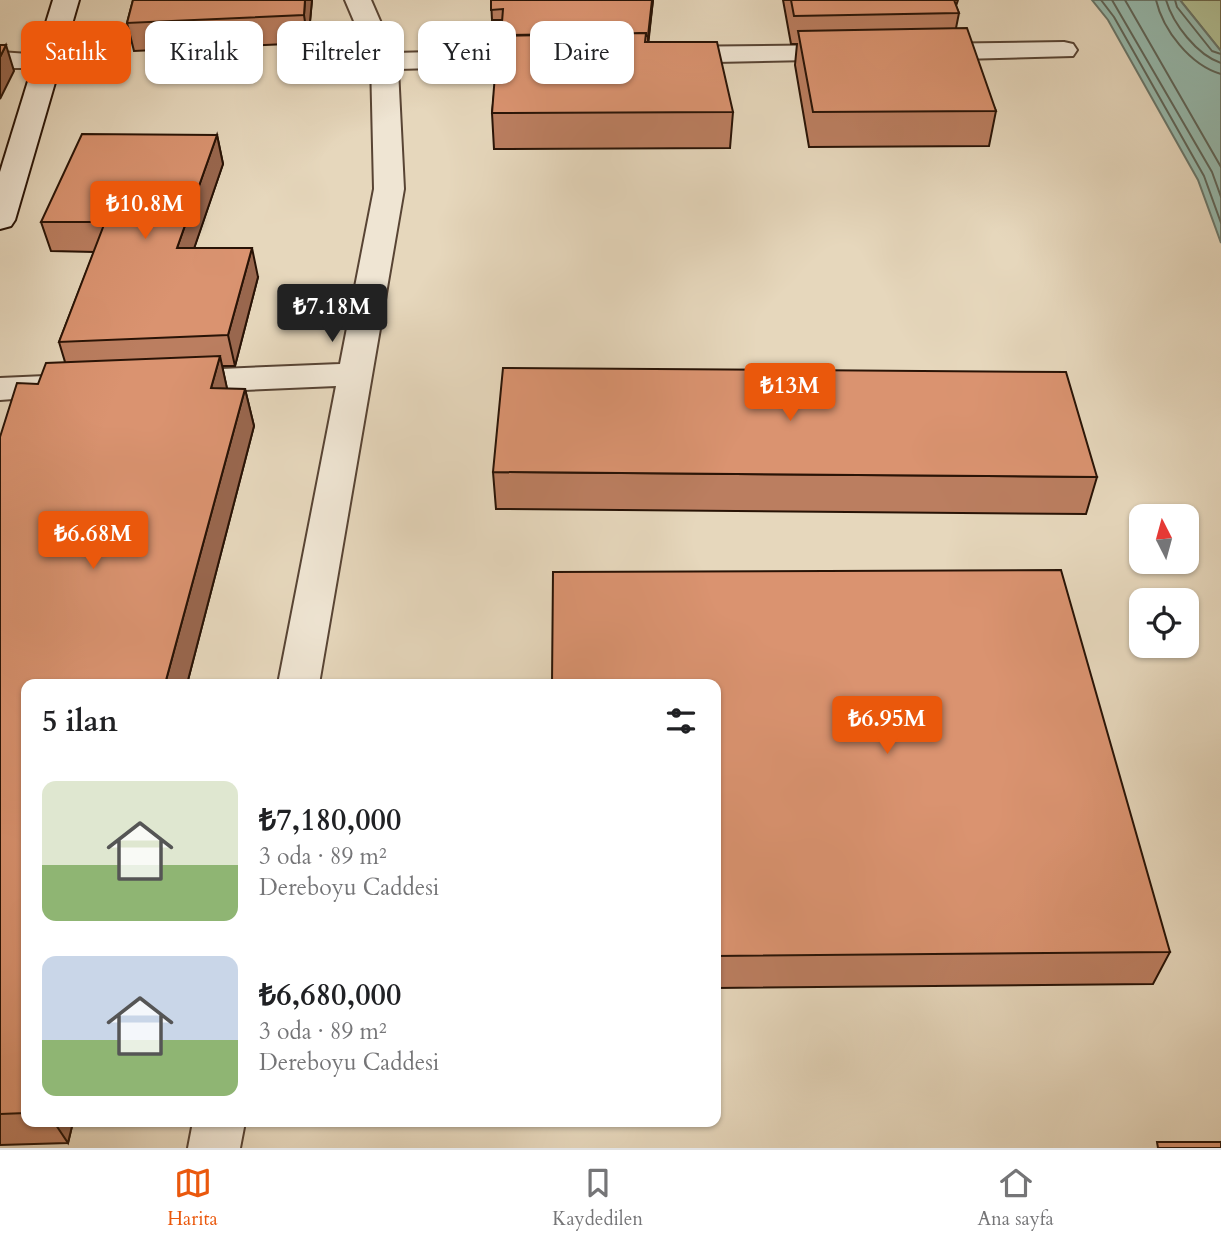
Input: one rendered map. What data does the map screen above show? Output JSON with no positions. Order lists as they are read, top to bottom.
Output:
{
  "north": "top",
  "page": {
    "chip": [
      "Satılık",
      "Kiralık",
      "Filtreler",
      "Yeni",
      "Daire"
    ],
    "price": [
      "₺10.8M",
      "₺7.18M",
      "₺13M",
      "₺6.68M",
      "₺6.95M"
    ],
    "heading": "5 ilan",
    "list": [
      {
        "name": "₺7,180,000",
        "note": "3 oda · 89 m² · Dereboyu Caddesi"
      },
      {
        "name": "₺6,680,000",
        "note": "3 oda · 89 m² · Dereboyu Caddesi"
      }
    ],
    "tabs": ["Harita", "Kaydedilen", "Ana sayfa"]
  }
}
